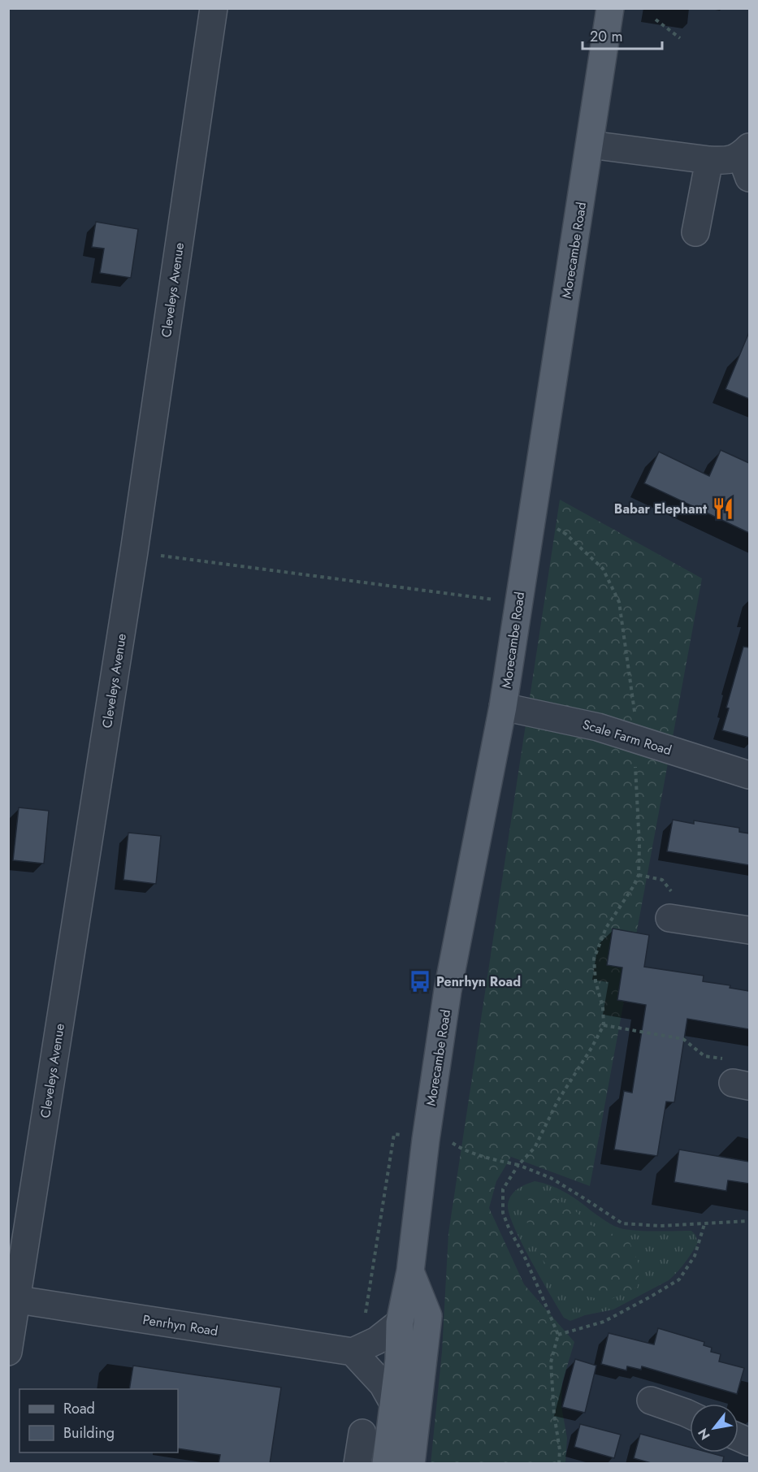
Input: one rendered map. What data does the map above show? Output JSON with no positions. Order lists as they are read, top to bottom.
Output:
{
  "streets": {
    "main road": ["Morecambe Road"],
    "street": ["Cleveleys Avenue", "Scale Farm Road", "Penrhyn Road"]
  },
  "crossings": [
    ["Morecambe Road", "Scale Farm Road"],
    ["Cleveleys Avenue", "Penrhyn Road"]
  ],
  "places": {
    "restaurant": ["Babar Elephant"],
    "bus stop": ["Penrhyn Road"]
  },
  "legend": ["Road", "Building"],
  "scale_bar": "20 m",
  "north": "bottom left"
}
